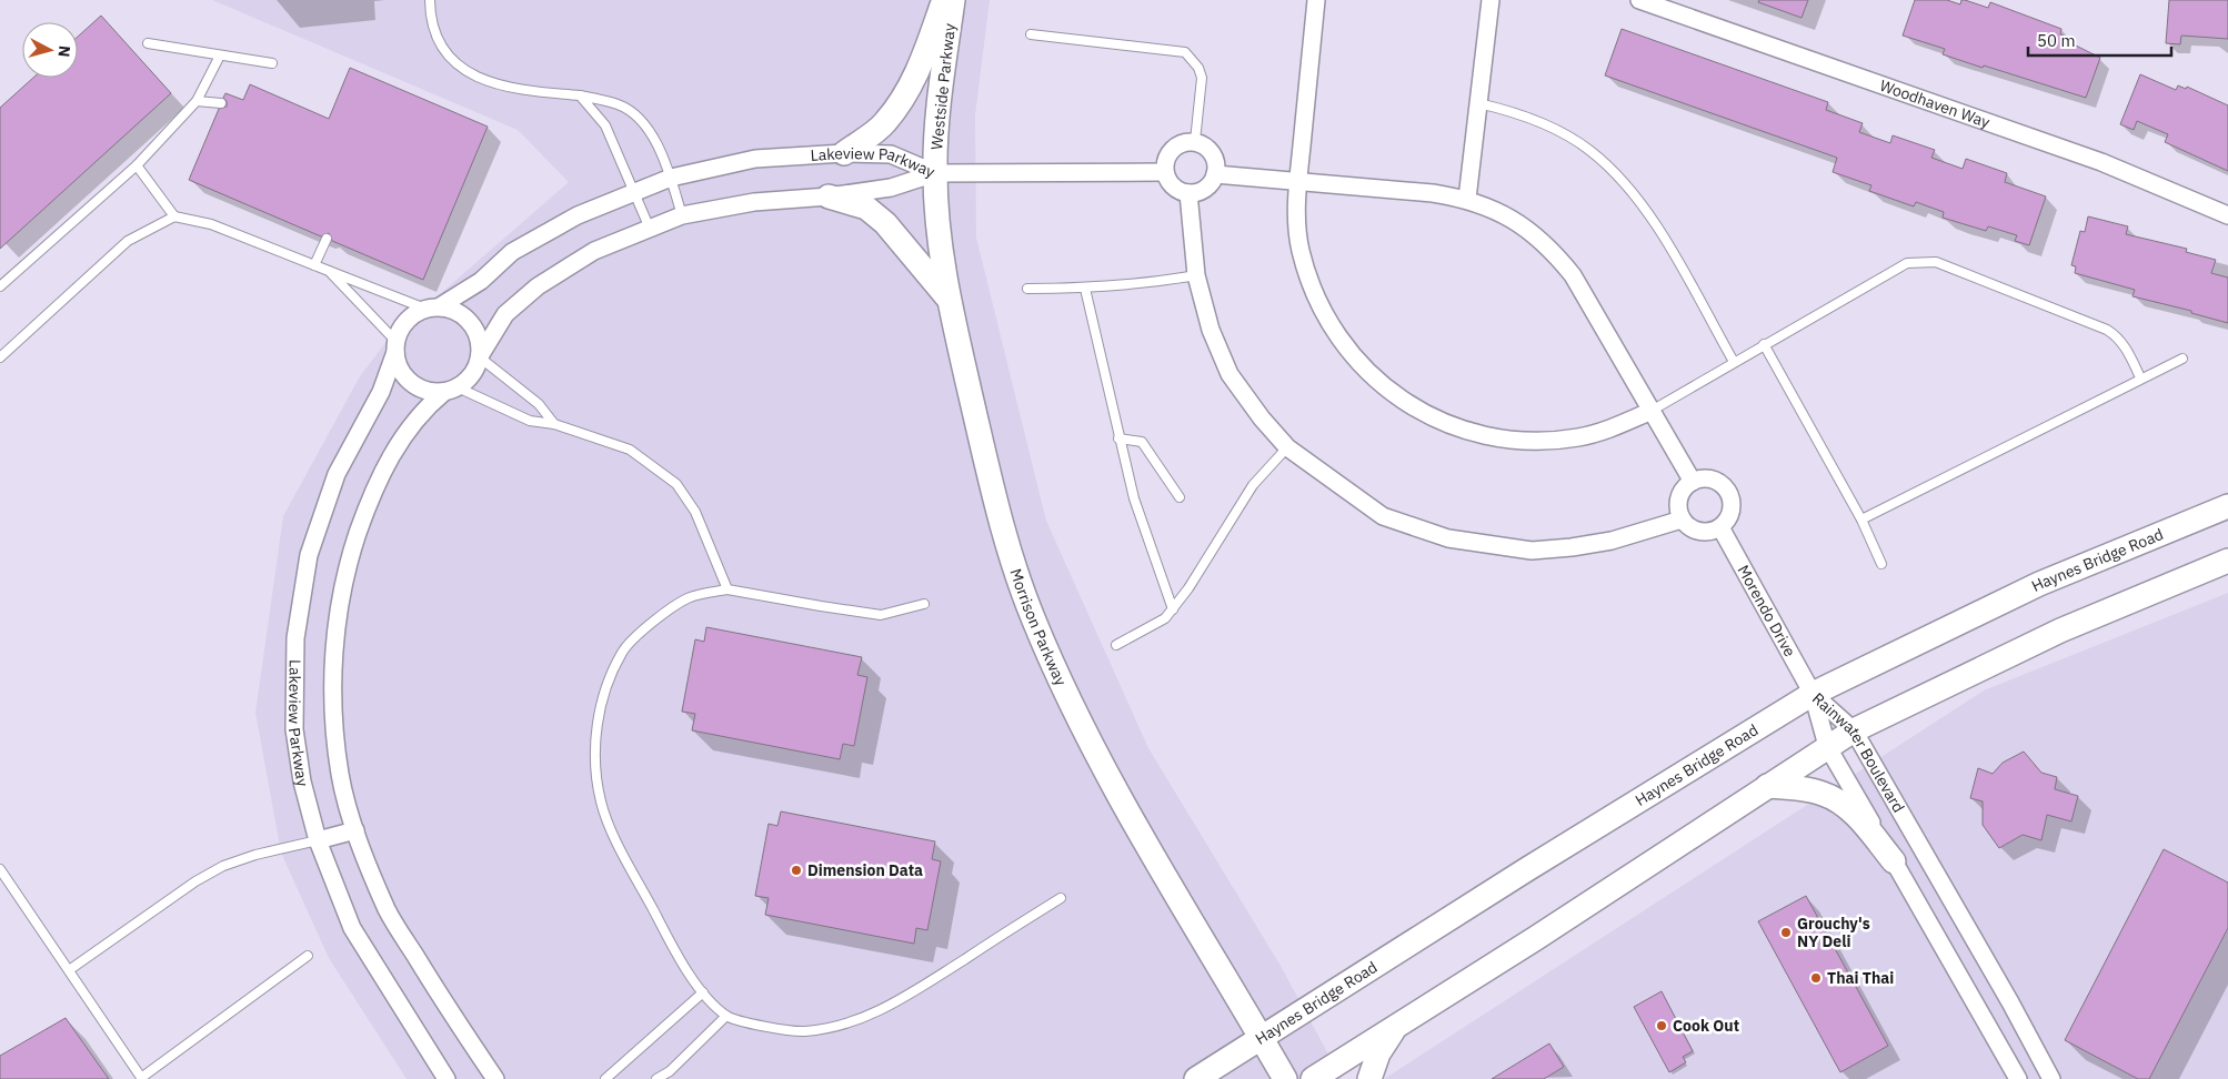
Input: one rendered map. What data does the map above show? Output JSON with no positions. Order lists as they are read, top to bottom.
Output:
{
  "streets": {
    "main road": ["Westside Parkway", "Haynes Bridge Road", "Morrison Parkway"],
    "street": [
      "Woodhaven Way",
      "Lakeview Parkway",
      "Morendo Drive",
      "Rainwater Boulevard"
    ]
  },
  "crossings": [
    ["Westside Parkway", "Lakeview Parkway"],
    ["Westside Parkway", "Morrison Parkway"],
    ["Lakeview Parkway", "Morrison Parkway"],
    ["Haynes Bridge Road", "Morendo Drive"],
    ["Haynes Bridge Road", "Morrison Parkway"],
    ["Haynes Bridge Road", "Rainwater Boulevard"],
    ["Morendo Drive", "Rainwater Boulevard"]
  ],
  "places": [
    "Dimension Data",
    "Grouchy's NY Deli",
    "Thai Thai",
    "Cook Out"
  ],
  "scale_bar": "50 m",
  "north": "right"
}
